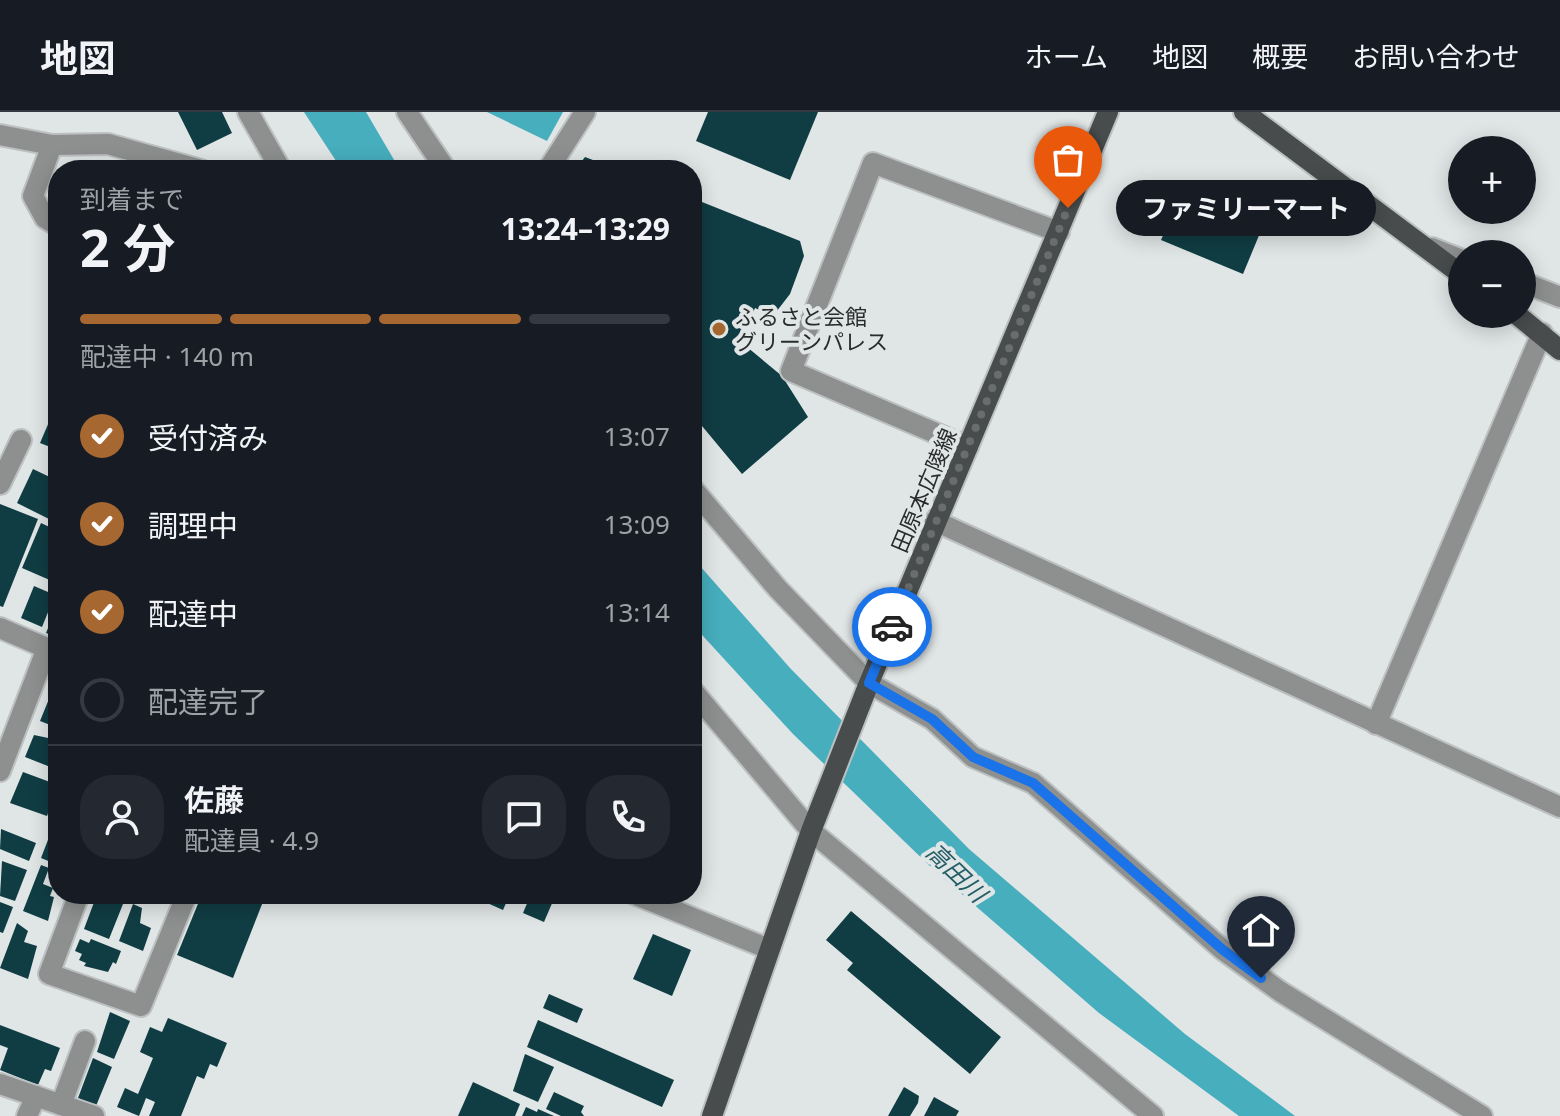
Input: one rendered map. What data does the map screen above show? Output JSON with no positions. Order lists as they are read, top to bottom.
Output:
{
  "streets": {
    "main road": ["田原本広陵線"]
  },
  "water": ["高田川"],
  "places": ["ファミリーマート", "ふるさと会館 グリーンパレス"],
  "page": {
    "header": "地図",
    "nav": [
      "ホーム",
      "地図",
      "概要",
      "お問い合わせ"
    ],
    "map_buttons": ["+", "−"],
    "heading": ["2 分", "到着まで", "13:24–13:29"],
    "panel": ["佐藤", "配達員 · 4.9"],
    "bubble": "ファミリーマート",
    "bar": "配達中 · 140 m",
    "list": [
      ["受付済み", "13:07"],
      ["調理中", "13:09"],
      ["配達中", "13:14"],
      "配達完了"
    ]
  }
}
